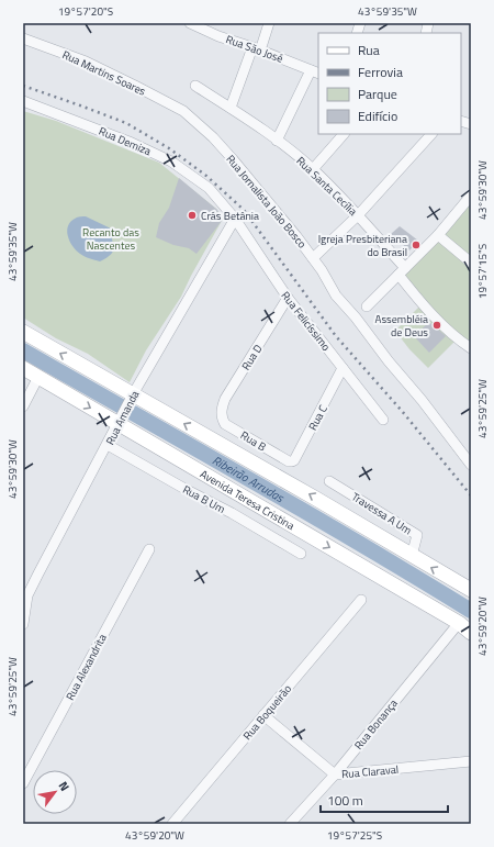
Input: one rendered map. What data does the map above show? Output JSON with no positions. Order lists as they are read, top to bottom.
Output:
{
  "streets": {
    "main road": ["Avenida Teresa Cristina"],
    "street": [
      "Rua São José",
      "Rua Martins Soares",
      "Rua Demiza",
      "Rua Santa Cecília",
      "Rua Jornalista João Bosco",
      "Rua Felicíssimo",
      "Rua D",
      "Rua Amanda",
      "Rua C",
      "Rua B",
      "Rua B Um",
      "Travessa A Um",
      "Rua Alexandrita",
      "Rua Boqueirão",
      "Rua Bonança",
      "Rua Claraval"
    ]
  },
  "crossings": [
    ["Rua Martins Soares", "Rua Jornalista João Bosco"],
    ["Rua Demiza", "Rua Felicíssimo"],
    ["Rua Demiza", "Rua Amanda"],
    ["Rua Felicíssimo", "Rua D"],
    ["Rua Felicíssimo", "Rua Amanda"],
    ["Rua Felicíssimo", "Rua C"],
    ["Rua D", "Rua B"],
    ["Rua Amanda", "Rua B Um"],
    ["Rua Amanda", "Avenida Teresa Cristina"],
    ["Rua C", "Rua B"],
    ["Avenida Teresa Cristina", "Rua Bonança"],
    ["Rua Boqueirão", "Rua Claraval"],
    ["Rua Bonança", "Rua Claraval"]
  ],
  "water": ["Ribeirão Arrudas"],
  "parks": ["Recanto das Nascentes"],
  "places": ["Crás Betânia", "Igreja Presbiteriana do Brasil", "Assembléia de Deus"],
  "legend": [
    "Rua",
    "Ferrovia",
    "Parque",
    "Edifício"
  ],
  "scale_bar": "100 m",
  "north": "top right",
  "coordinates": [
    "19°57'20\"S",
    "43°59'35\"W",
    "43°59'30\"W",
    "19°57'15\"S",
    "43°59'25\"W",
    "43°59'20\"W",
    "19°57'25\"S"
  ]
}
